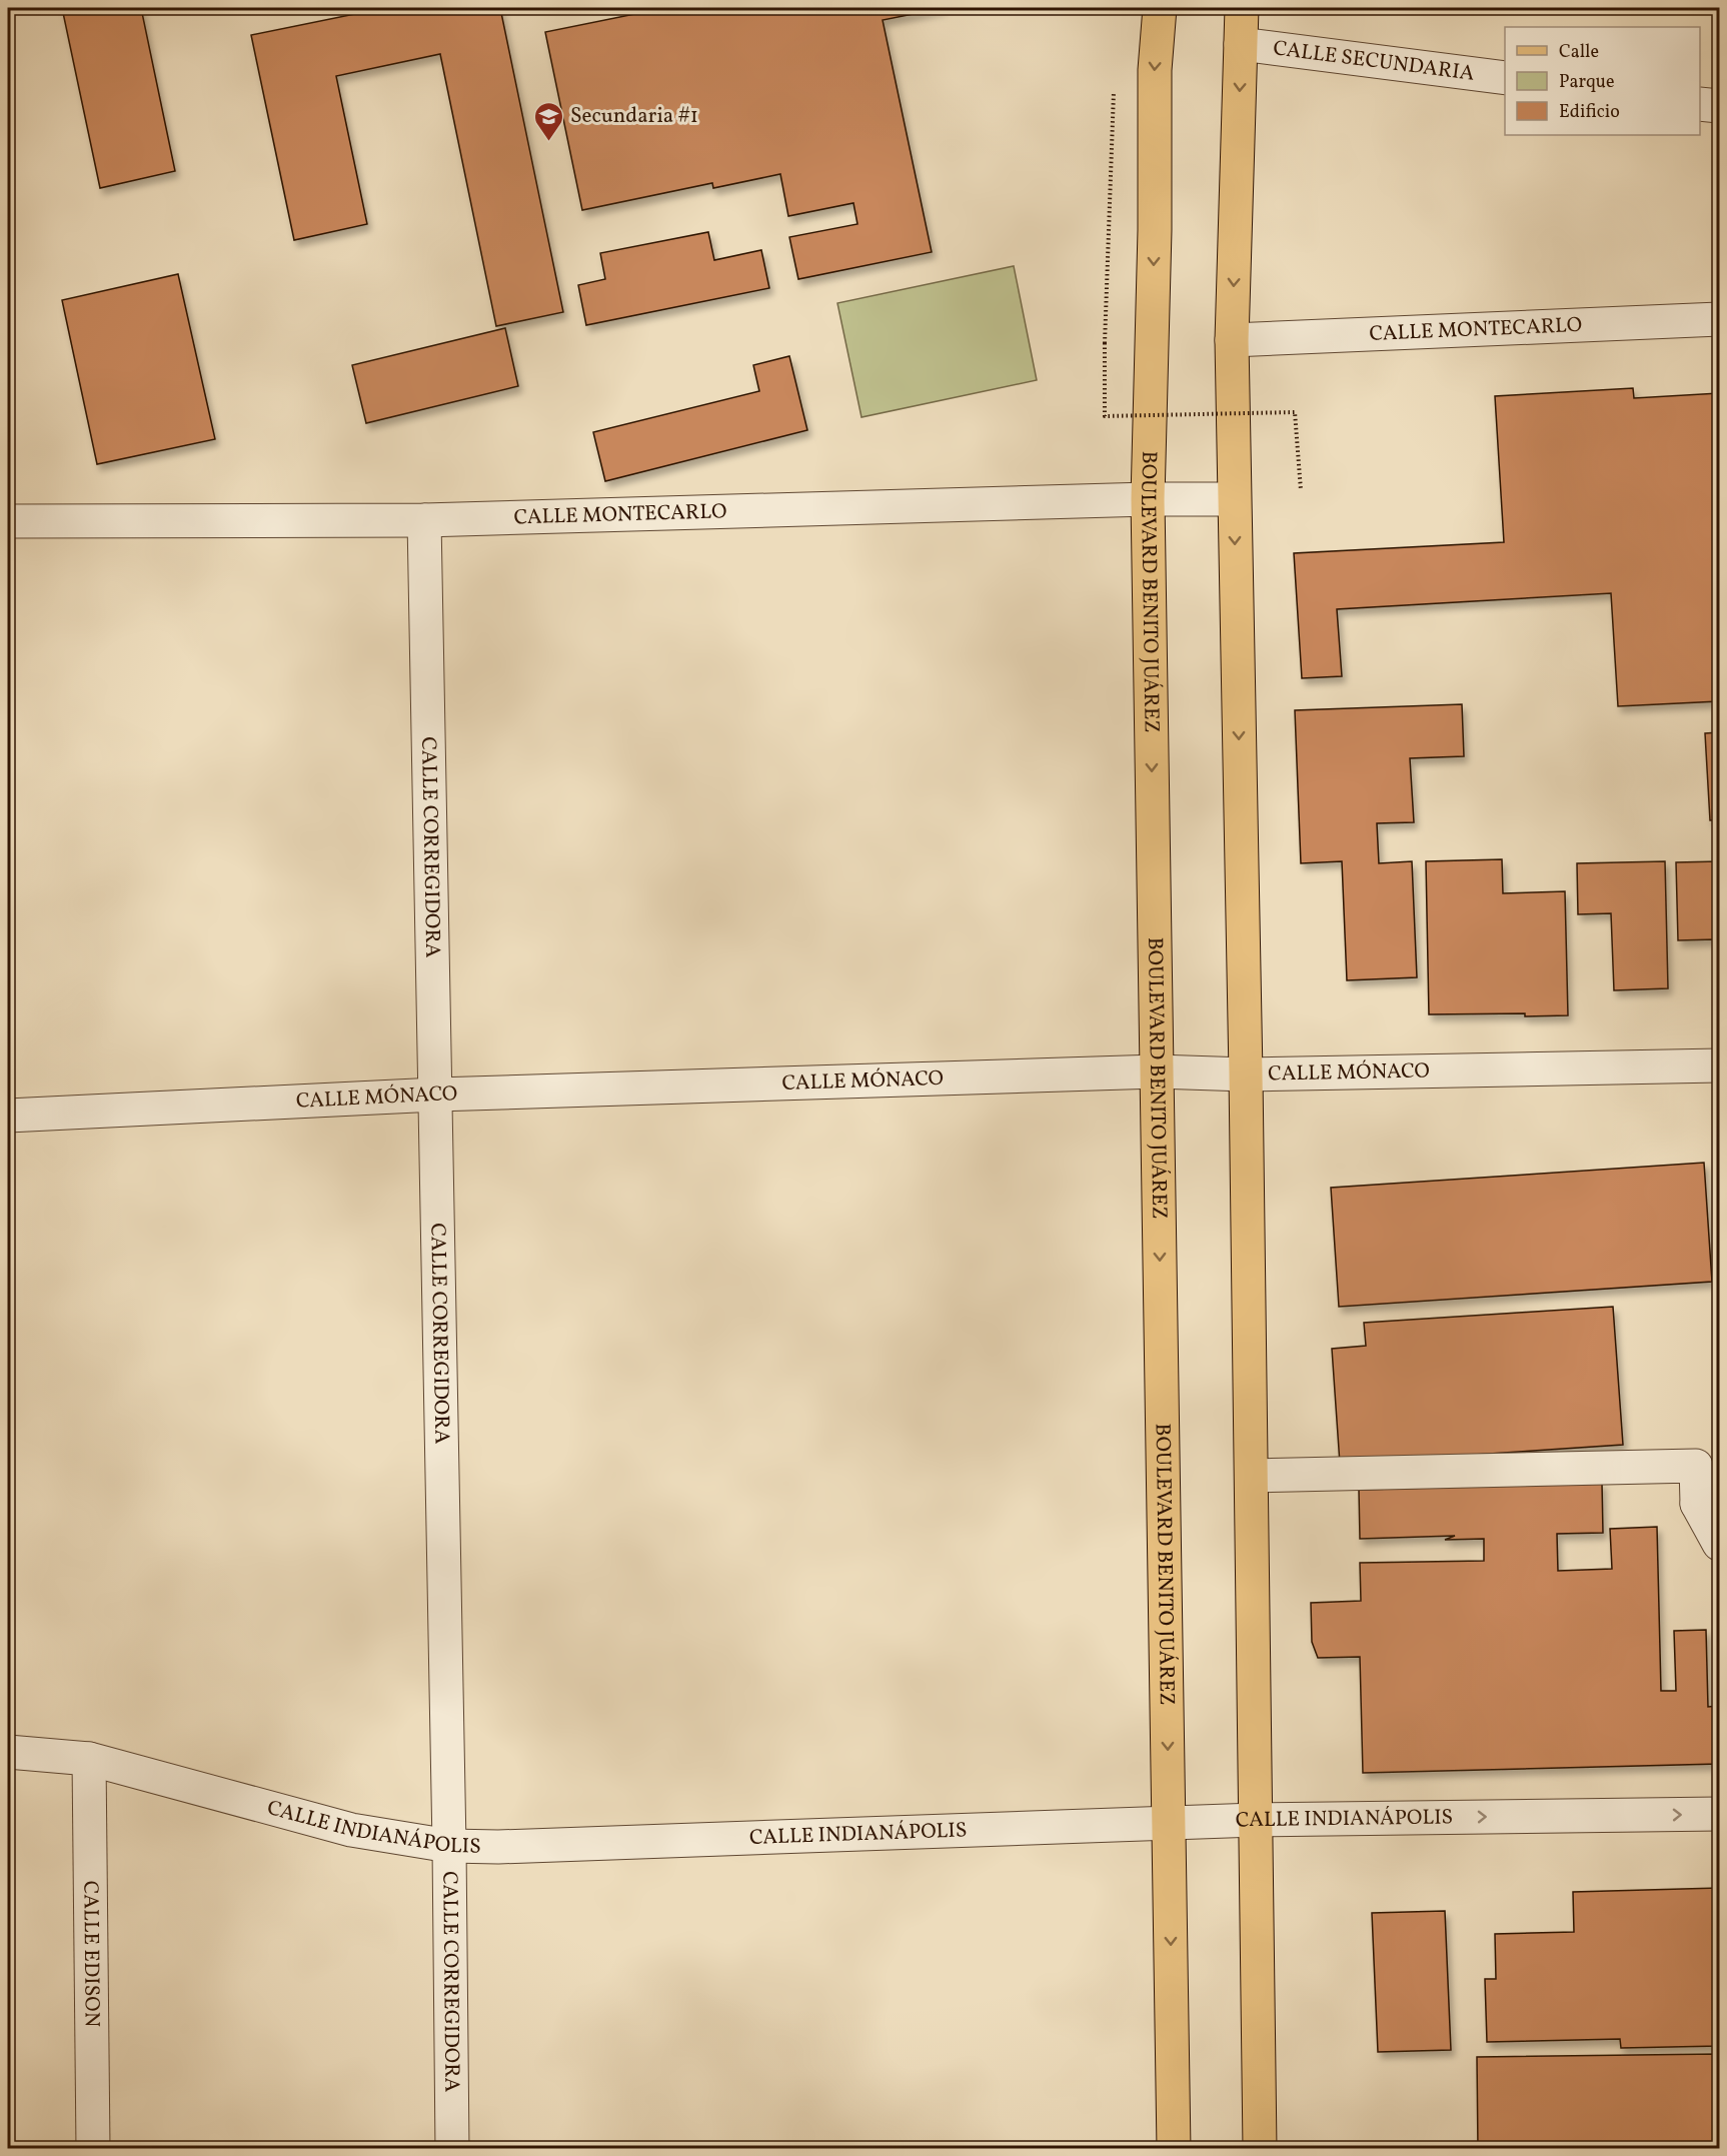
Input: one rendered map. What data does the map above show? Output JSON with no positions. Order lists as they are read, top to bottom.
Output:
{
  "streets": {
    "main road": ["BOULEVARD BENITO JUÁREZ"],
    "street": [
      "CALLE SECUNDARIA",
      "CALLE MONTECARLO",
      "CALLE CORREGIDORA",
      "CALLE MÓNACO",
      "CALLE INDIANÁPOLIS",
      "CALLE EDISON"
    ]
  },
  "crossings": [
    ["CALLE MONTECARLO", "BOULEVARD BENITO JUÁREZ"],
    ["CALLE MONTECARLO", "CALLE CORREGIDORA"],
    ["BOULEVARD BENITO JUÁREZ", "CALLE MÓNACO"],
    ["BOULEVARD BENITO JUÁREZ", "CALLE INDIANÁPOLIS"],
    ["CALLE CORREGIDORA", "CALLE MÓNACO"],
    ["CALLE CORREGIDORA", "CALLE INDIANÁPOLIS"],
    ["CALLE INDIANÁPOLIS", "CALLE EDISON"]
  ],
  "places": {
    "school or university": ["Secundaria #1"]
  },
  "legend": ["Calle", "Parque", "Edificio"]
}
